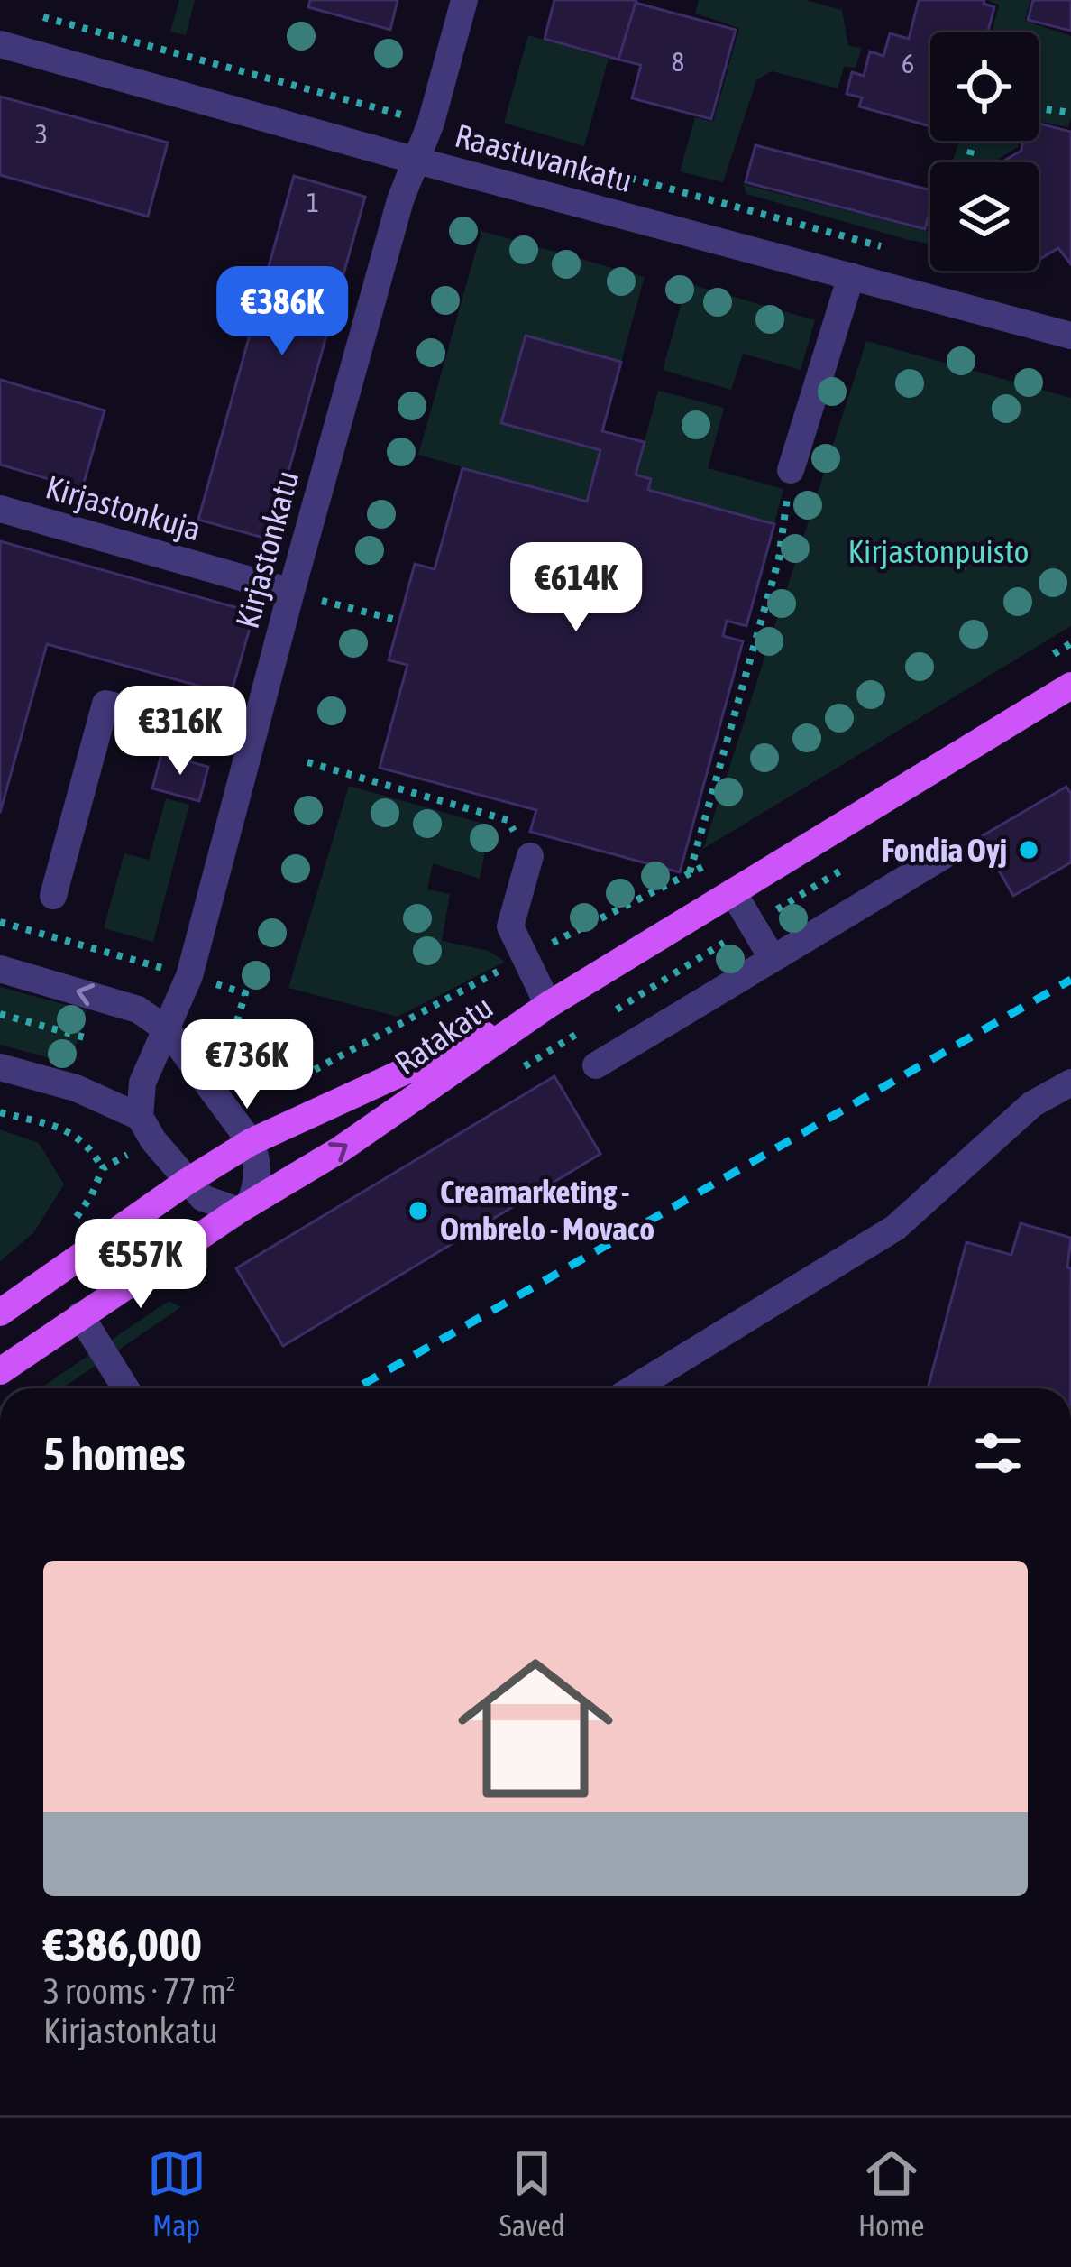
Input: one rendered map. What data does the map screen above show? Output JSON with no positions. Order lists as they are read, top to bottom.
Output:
{
  "streets": {
    "main road": ["Ratakatu"],
    "street": ["Raastuvankatu", "Kirjastonkuja", "Kirjastonkatu"]
  },
  "crossings": [
    ["Raastuvankatu", "Kirjastonkatu"],
    ["Kirjastonkuja", "Kirjastonkatu"]
  ],
  "parks": ["Kirjastonpuisto"],
  "places": ["Fondia Oyj", "Creamarketing - Ombrelo - Movaco"],
  "house_numbers": [
    "8",
    "6",
    "3",
    "1"
  ],
  "page": {
    "price": [
      "€386K",
      "€614K",
      "€316K",
      "€736K",
      "€557K"
    ],
    "heading": "5 homes",
    "list": [
      {
        "name": "€386,000",
        "note": "3 rooms · 77 m² · Kirjastonkatu"
      }
    ],
    "tabs": ["Map", "Saved", "Home"]
  }
}
